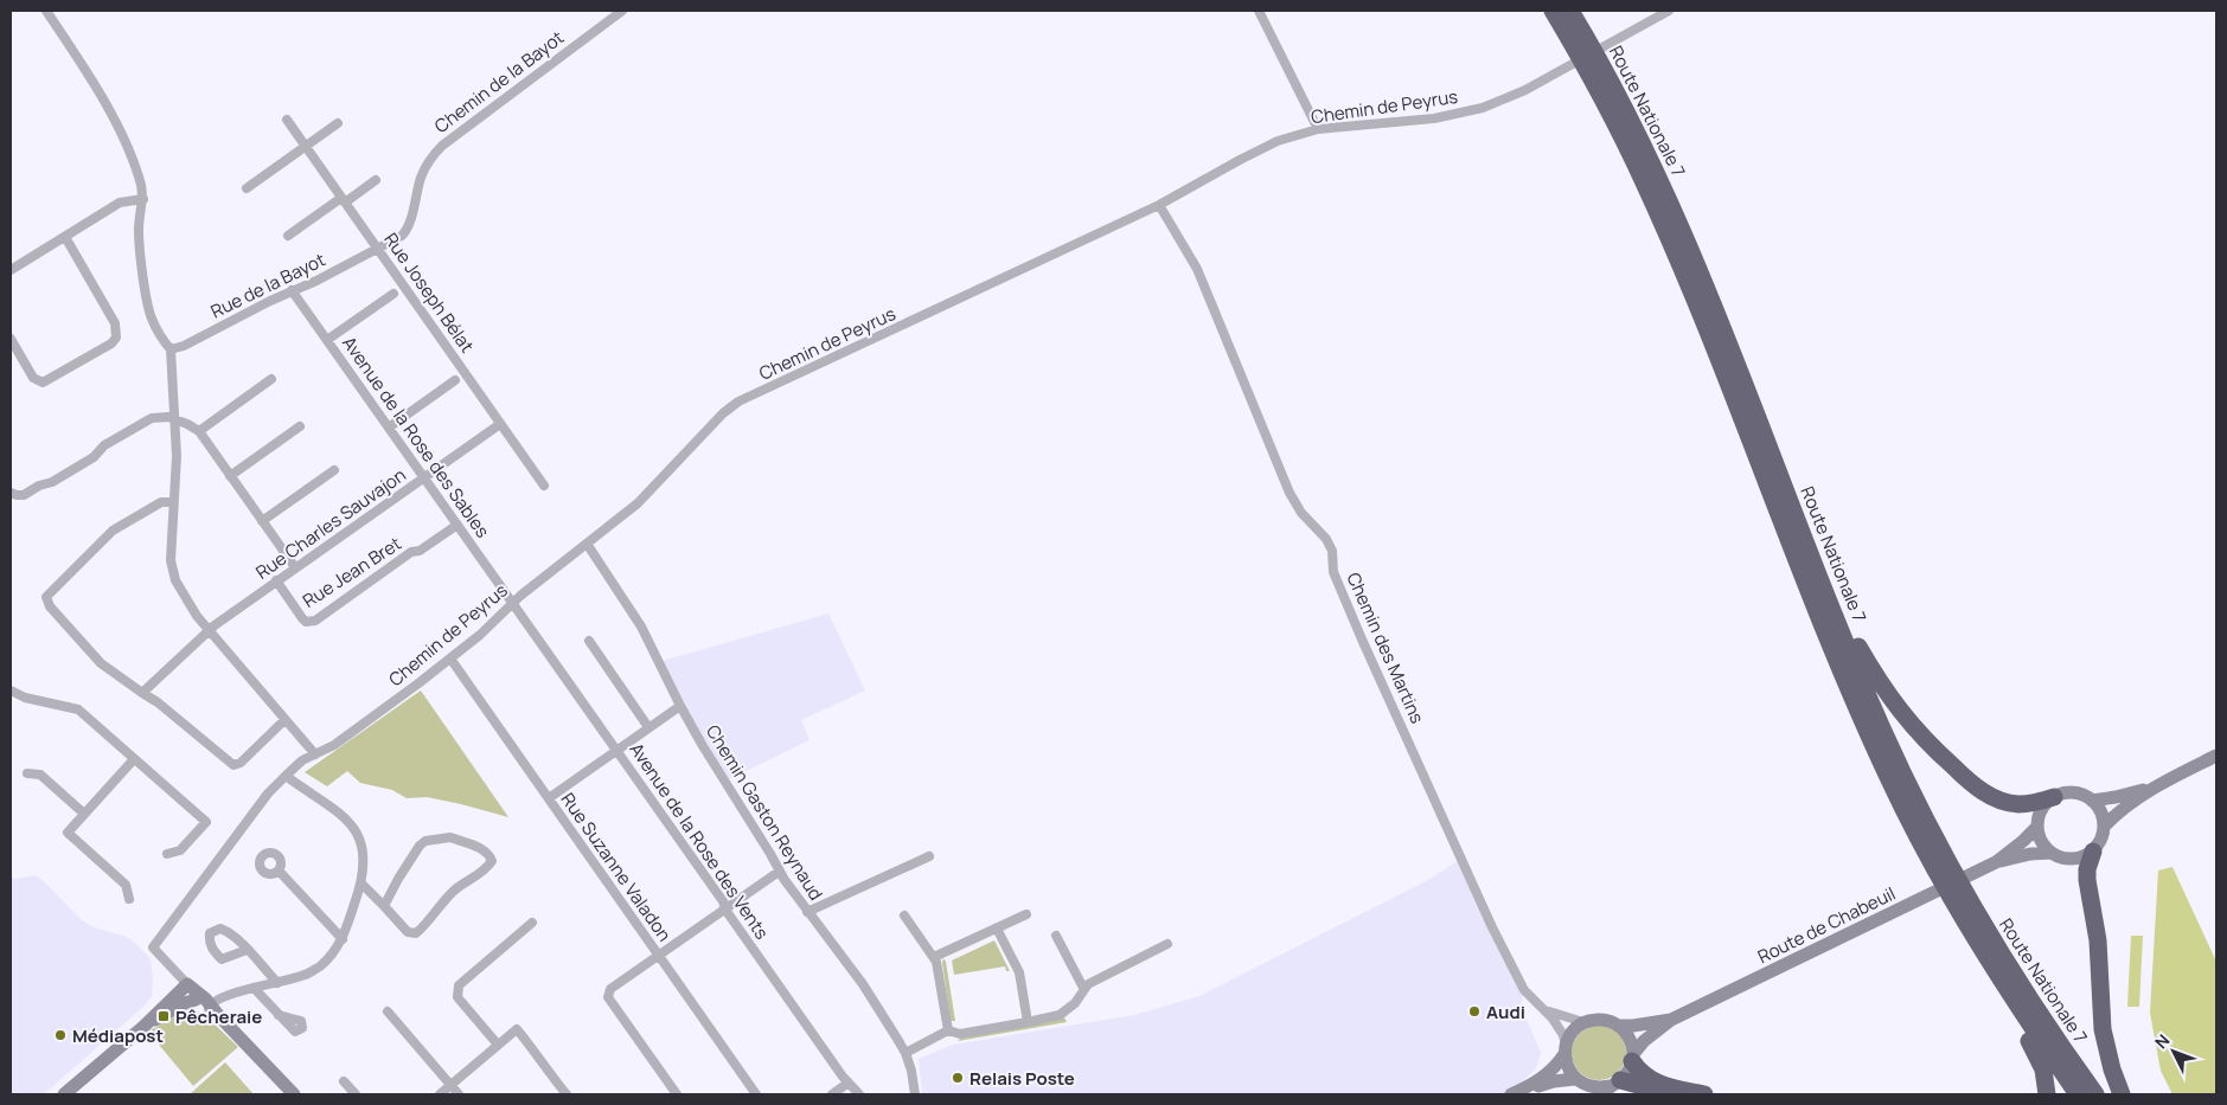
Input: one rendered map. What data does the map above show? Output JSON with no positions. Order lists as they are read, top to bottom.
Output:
{
  "streets": {
    "highway": ["Route Nationale 7"],
    "main road": ["Route de Chabeuil"],
    "street": [
      "Chemin de la Bayot",
      "Chemin de Peyrus",
      "Rue de la Bayot",
      "Rue Joseph Bélat",
      "Avenue de la Rose des Sables",
      "Rue Charles Sauvajon",
      "Rue Jean Bret",
      "Chemin des Martins",
      "Chemin Gaston Reynaud",
      "Avenue de la Rose des Vents",
      "Rue Suzanne Valadon"
    ]
  },
  "crossings": [
    ["Chemin de la Bayot", "Rue de la Bayot"],
    ["Chemin de la Bayot", "Rue Joseph Bélat"],
    ["Chemin de Peyrus", "Avenue de la Rose des Sables"],
    ["Chemin de Peyrus", "Chemin des Martins"],
    ["Chemin de Peyrus", "Chemin Gaston Reynaud"],
    ["Chemin de Peyrus", "Avenue de la Rose des Vents"],
    ["Chemin de Peyrus", "Rue Suzanne Valadon"],
    ["Rue de la Bayot", "Rue Joseph Bélat"],
    ["Rue de la Bayot", "Avenue de la Rose des Sables"],
    ["Rue Joseph Bélat", "Rue Charles Sauvajon"],
    ["Avenue de la Rose des Sables", "Rue Charles Sauvajon"],
    ["Avenue de la Rose des Sables", "Rue Jean Bret"],
    ["Avenue de la Rose des Sables", "Avenue de la Rose des Vents"],
    ["Rue Charles Sauvajon", "Rue Jean Bret"]
  ],
  "places": {
    "other": ["Audi", "Médiapost", "Relais Poste"],
    "transit": ["Pêcheraie"]
  },
  "north": "top left"
}
